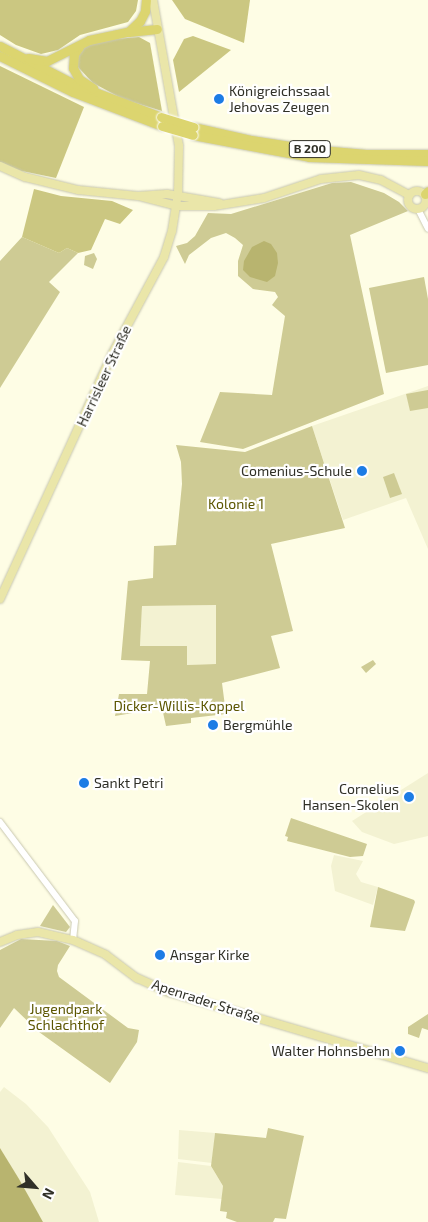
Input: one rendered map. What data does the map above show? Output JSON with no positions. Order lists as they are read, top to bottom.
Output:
{
  "streets": {
    "highway": ["B 200"],
    "main road": ["Harrisleer Straße", "Apenrader Straße"]
  },
  "parks": ["Kolonie 1", "Dicker-Willis-Koppel", "Jugendpark Schlachthof"],
  "places": [
    "Königreichssaal Jehovas Zeugen",
    "Comenius-Schule",
    "Bergmühle",
    "Sankt Petri",
    "Cornelius Hansen-Skolen",
    "Ansgar Kirke",
    "Walter Hohnsbehn"
  ],
  "north": "bottom right"
}
